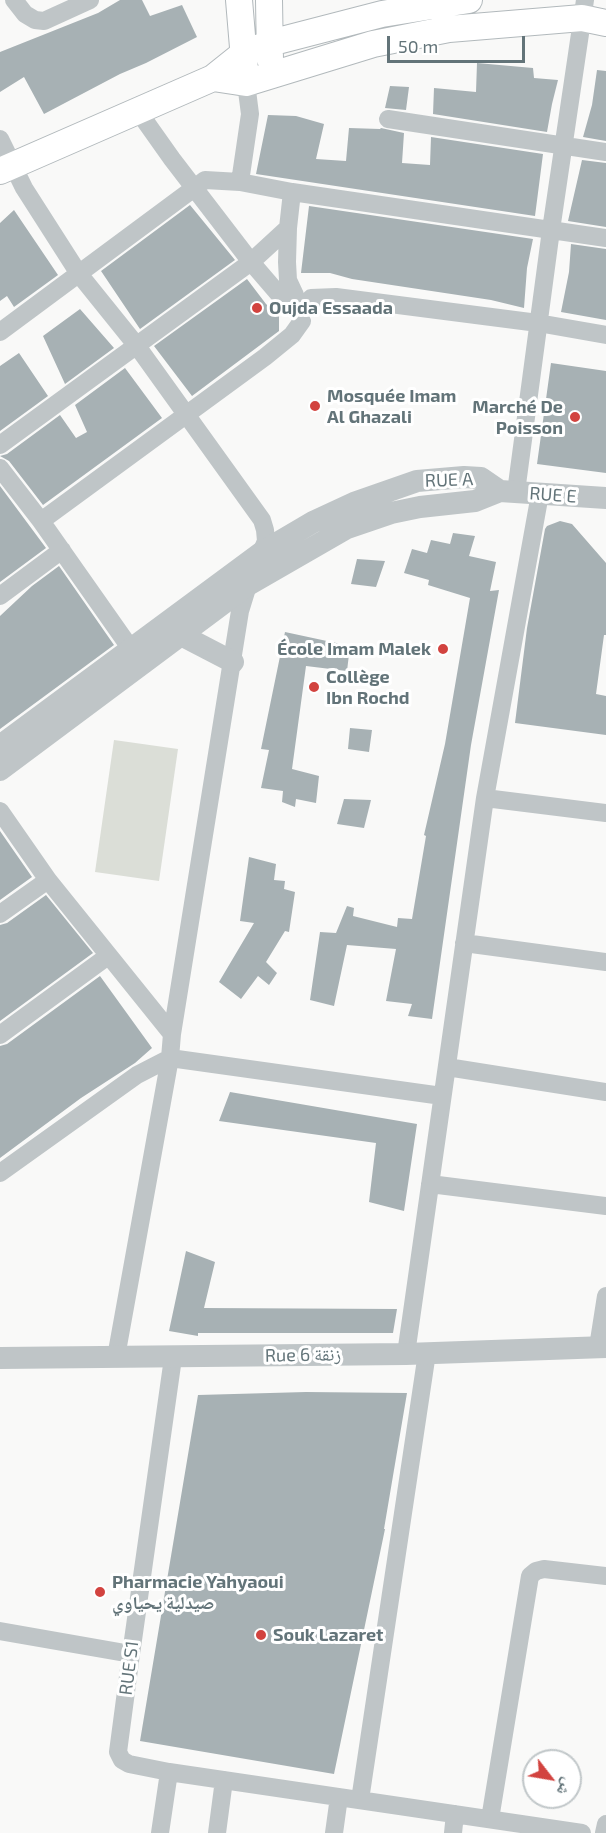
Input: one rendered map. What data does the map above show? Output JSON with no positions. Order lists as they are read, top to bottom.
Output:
{
  "streets": {
    "street": [
      "RUE A",
      "RUE E",
      "Rue 6 زنقة",
      "RUE S1"
    ]
  },
  "crossings": [
    ["RUE A", "RUE E"],
    ["Rue 6 زنقة", "RUE S1"]
  ],
  "places": [
    "Oujda Essaada",
    "Mosquée Imam Al Ghazali",
    "Marché De Poisson",
    "École Imam Malek",
    "Collège Ibn Rochd",
    "Pharmacie Yahyaoui صيدلية يحياوي",
    "Souk Lazaret"
  ],
  "scale_bar": "50 m",
  "north": "bottom right"
}
